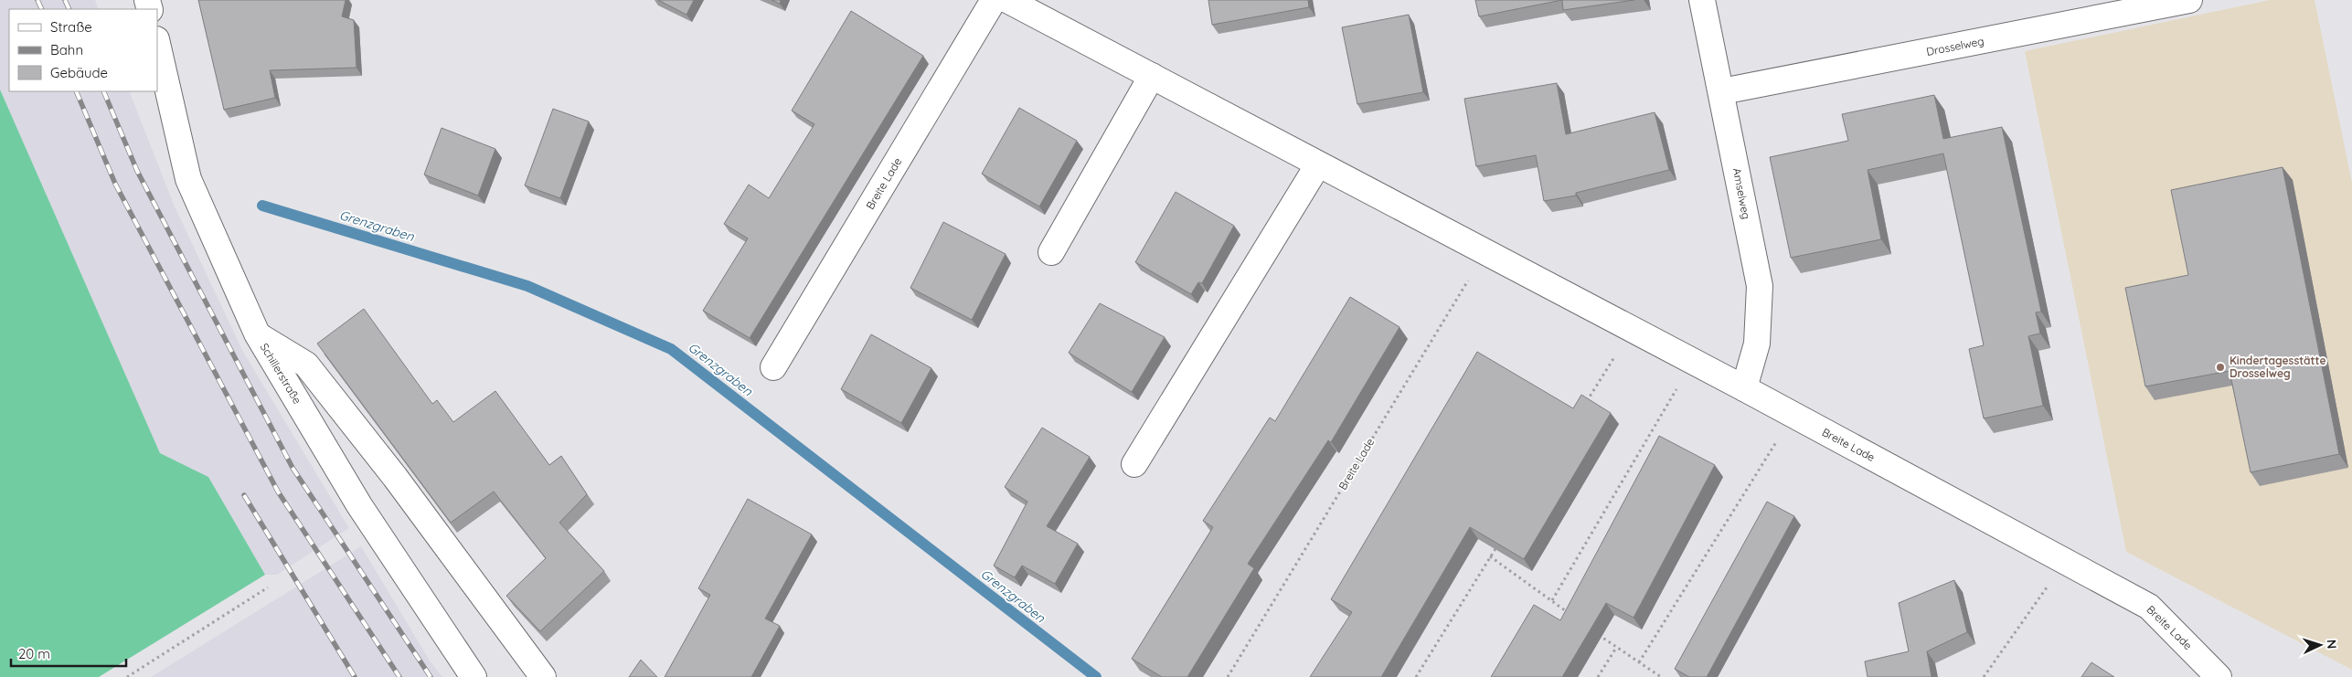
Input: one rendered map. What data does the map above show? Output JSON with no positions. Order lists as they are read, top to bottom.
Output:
{
  "streets": {
    "street": [
      "Drosselweg",
      "Breite Lade",
      "Amselweg",
      "Schillerstraße"
    ]
  },
  "crossings": [
    ["Drosselweg", "Amselweg"],
    ["Breite Lade", "Amselweg"]
  ],
  "water": ["Grenzgraben"],
  "places": ["Kindertagesstätte Drosselweg"],
  "legend": ["Straße", "Bahn", "Gebäude"],
  "scale_bar": "20 m",
  "north": "right"
}
